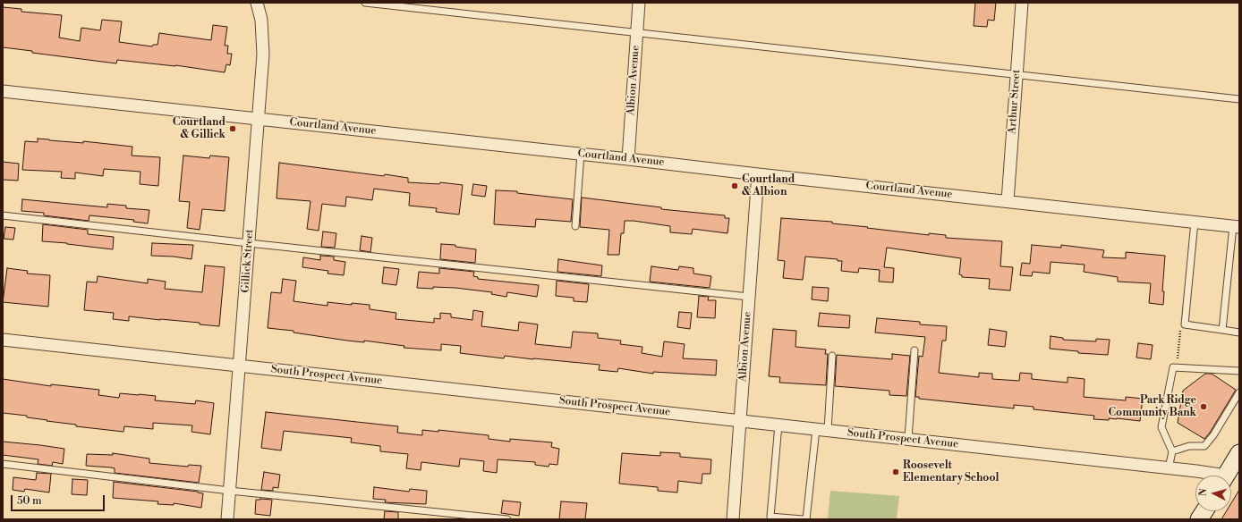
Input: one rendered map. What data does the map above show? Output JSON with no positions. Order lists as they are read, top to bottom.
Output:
{
  "streets": {
    "street": [
      "Albion Avenue",
      "Arthur Street",
      "Courtland Avenue",
      "Gillick Street",
      "South Prospect Avenue"
    ]
  },
  "crossings": [
    ["Albion Avenue", "Courtland Avenue"],
    ["Albion Avenue", "South Prospect Avenue"],
    ["Arthur Street", "Courtland Avenue"],
    ["Courtland Avenue", "Gillick Street"],
    ["Gillick Street", "South Prospect Avenue"]
  ],
  "places": [
    "Courtland & Gillick",
    "Courtland & Albion",
    "Park Ridge Community Bank",
    "Roosevelt Elementary School"
  ],
  "scale_bar": "50 m",
  "north": "left"
}
